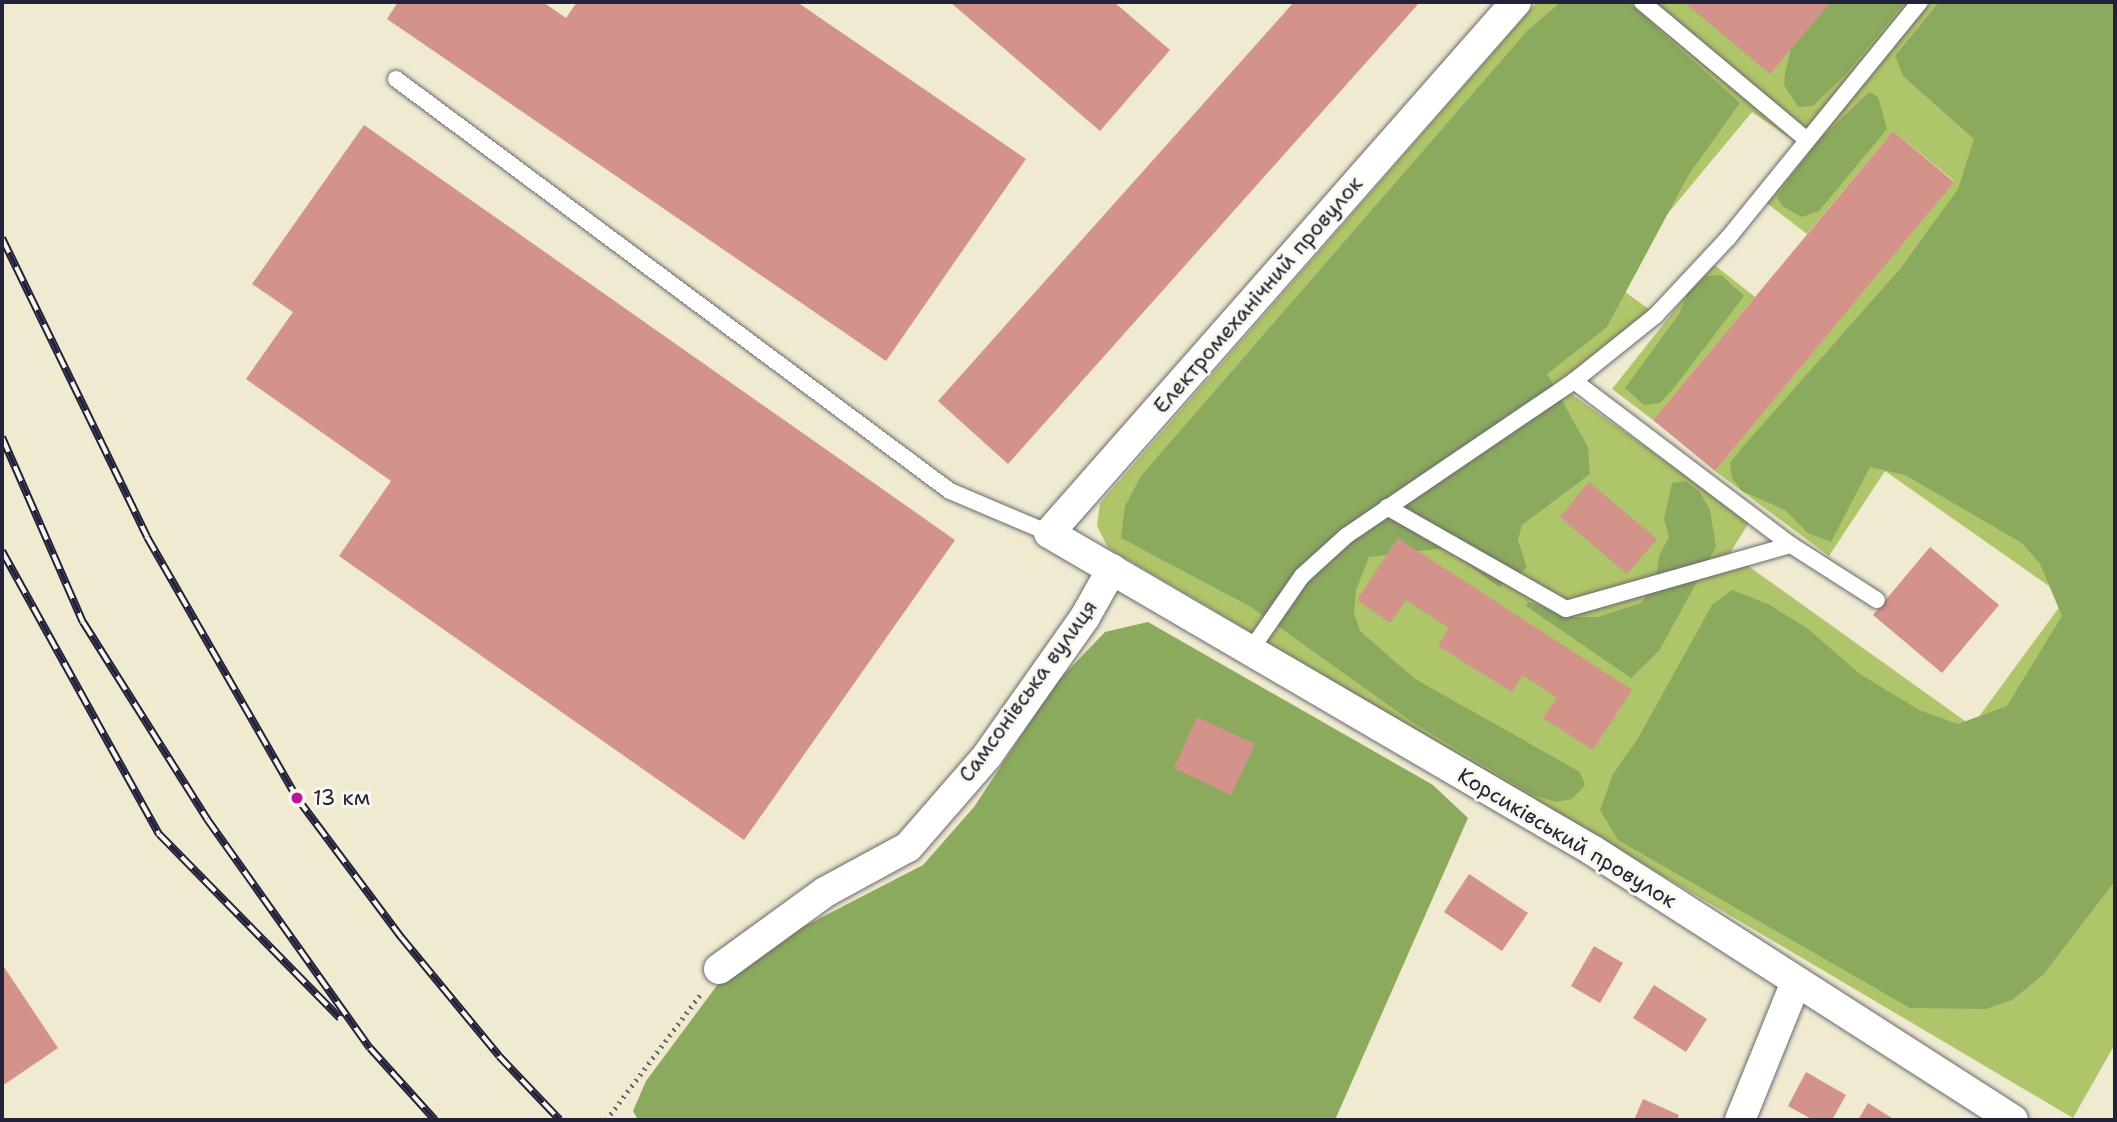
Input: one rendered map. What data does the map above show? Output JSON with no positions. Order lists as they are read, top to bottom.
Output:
{
  "streets": {
    "street": ["Електромеханічний провулок", "Самсонівська вулиця", "Корсиківський провулок"]
  },
  "crossings": [
    ["Самсонівська вулиця", "Корсиківський провулок"]
  ],
  "places": ["13 км"]
}
